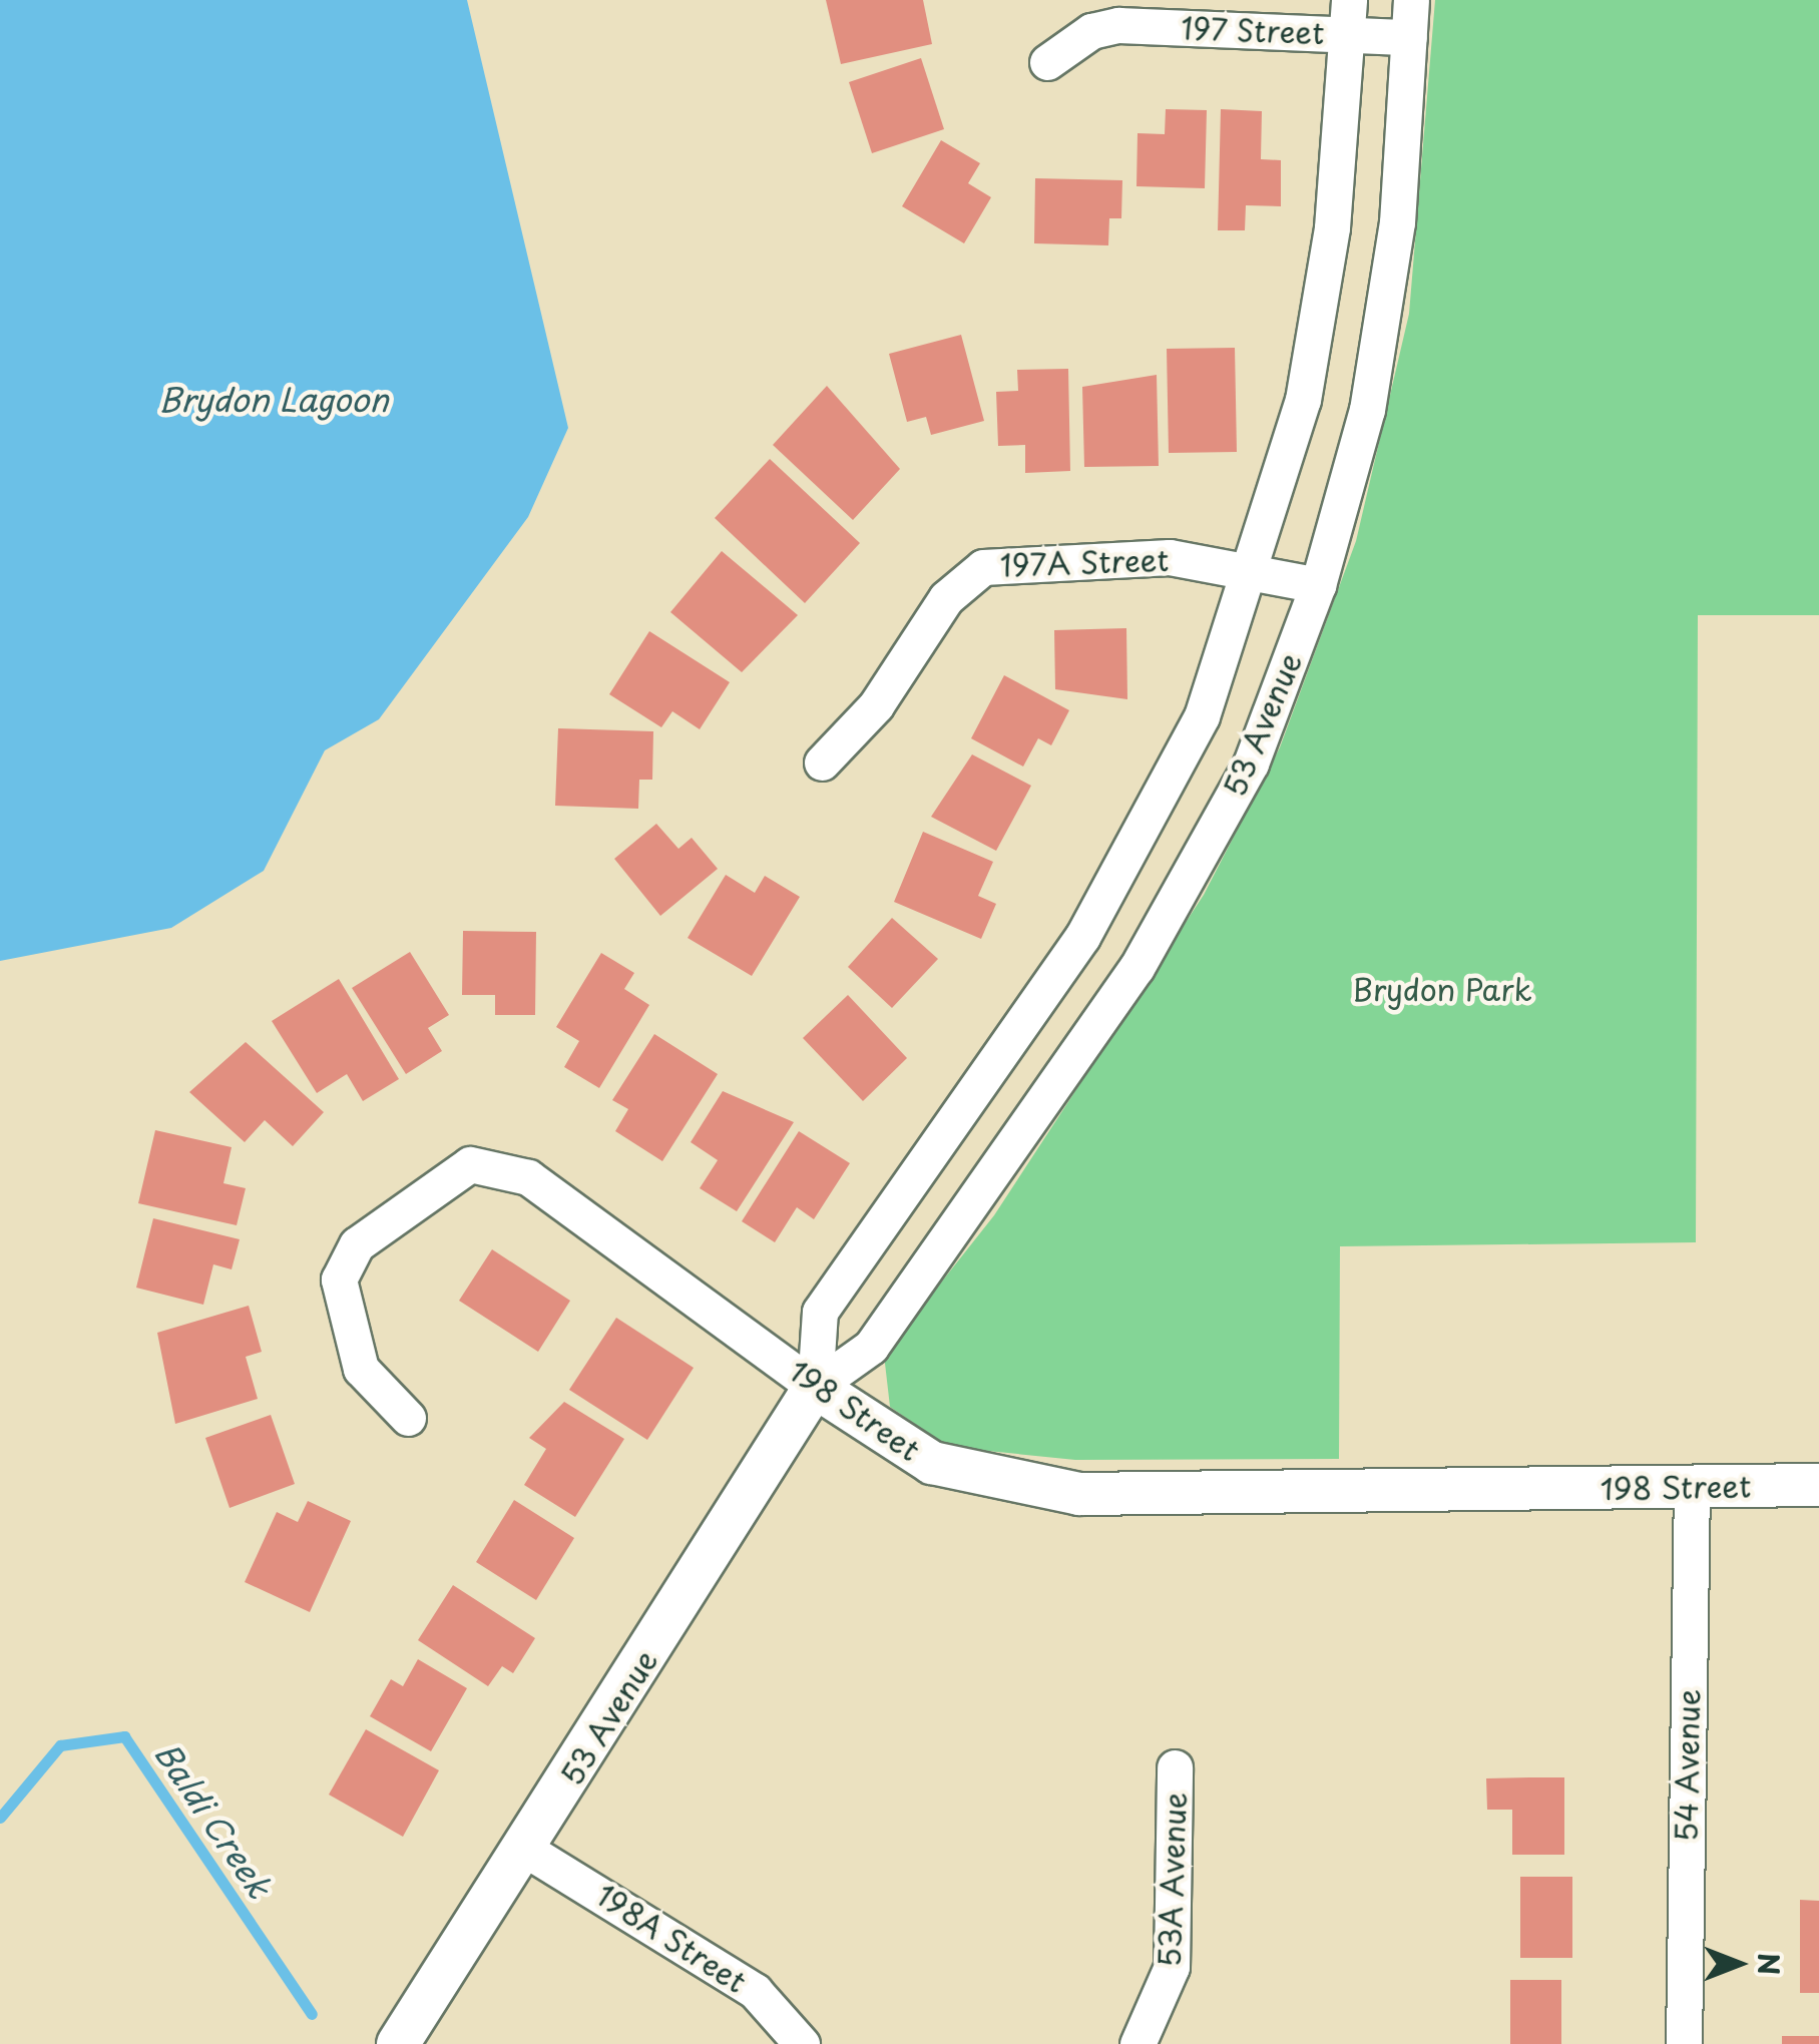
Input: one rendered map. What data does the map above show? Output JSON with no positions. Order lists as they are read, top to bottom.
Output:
{
  "streets": {
    "street": [
      "197 Street",
      "197A Street",
      "53 Avenue",
      "198 Street",
      "54 Avenue",
      "53A Avenue",
      "198A Street"
    ]
  },
  "crossings": [
    ["197 Street", "53 Avenue"],
    ["197A Street", "53 Avenue"],
    ["53 Avenue", "198 Street"],
    ["53 Avenue", "198A Street"],
    ["198 Street", "54 Avenue"]
  ],
  "water": ["Brydon Lagoon", "Baldi Creek"],
  "parks": ["Brydon Park"],
  "north": "right"
}
